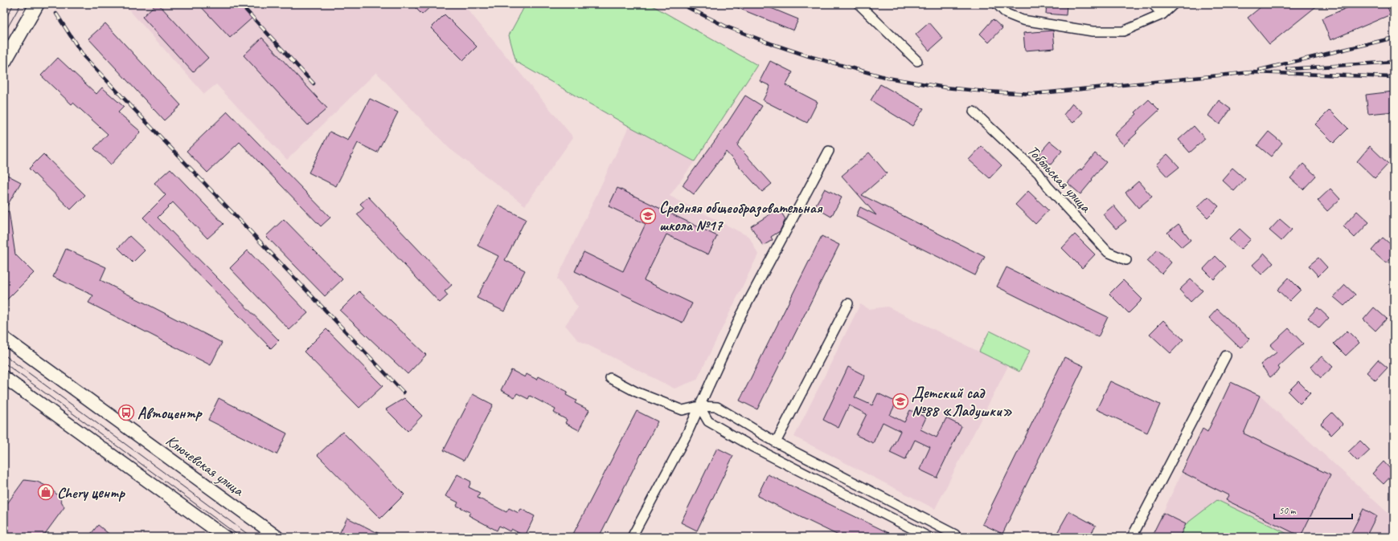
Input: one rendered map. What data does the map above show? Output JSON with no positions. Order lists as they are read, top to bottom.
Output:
{
  "streets": {
    "main road": ["Ключевская улица"],
    "street": ["Тобольская улица"]
  },
  "places": {
    "school or university": ["Средняя общеобразовательная школа №17", "Детский сад №88 «Ладушки»"],
    "bus stop": ["Автоцентр"],
    "shop": ["Chery центр"]
  },
  "scale_bar": "50 m"
}
